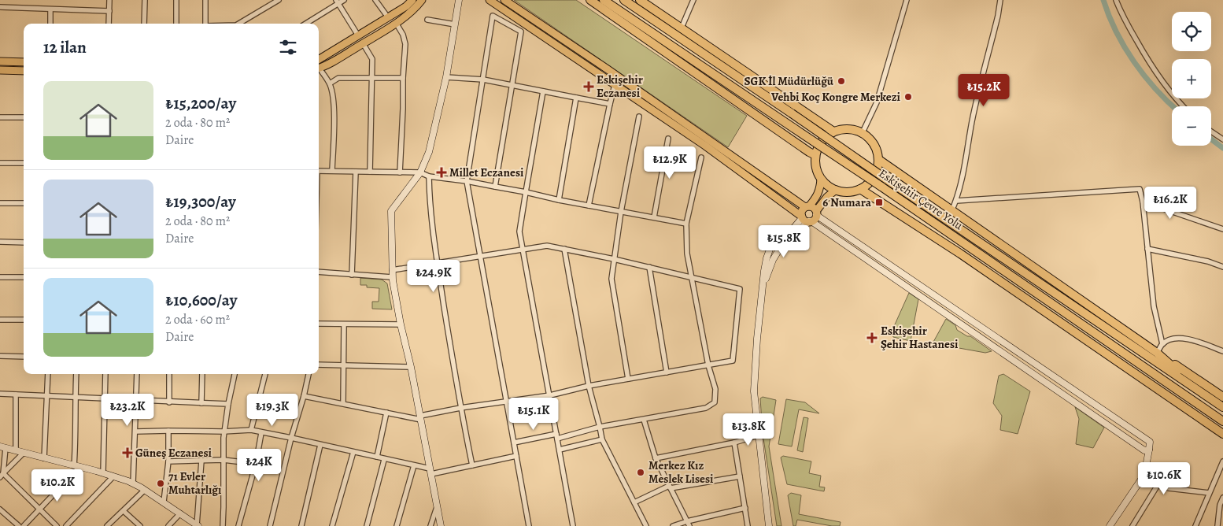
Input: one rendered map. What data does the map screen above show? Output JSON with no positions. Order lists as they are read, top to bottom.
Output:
{
  "streets": {
    "highway": ["Eskişehir Çevre Yolu"]
  },
  "places": {
    "other": [
      "SGK İl Müdürlüğü",
      "Vehbi Koç Kongre Merkezi",
      "Merkez Kız Meslek Lisesi",
      "71 Evler Muhtarlığı"
    ],
    "health": [
      "Eskişehir Eczanesi",
      "Millet Eczanesi",
      "Eskişehir Şehir Hastanesi",
      "Güneş Eczanesi"
    ],
    "transit": ["6 Numara"]
  },
  "page": {
    "map_buttons": ["+", "−"],
    "heading": "12 ilan",
    "list": [
      {
        "name": "₺15,200/ay",
        "note": "2 oda · 80 m² · Daire"
      },
      {
        "name": "₺19,300/ay",
        "note": "2 oda · 80 m² · Daire"
      },
      {
        "name": "₺10,600/ay",
        "note": "2 oda · 60 m² · Daire"
      }
    ],
    "price": [
      "₺15.2K",
      "₺12.9K",
      "₺16.2K",
      "₺15.8K",
      "₺24.9K",
      "₺23.2K",
      "₺19.3K",
      "₺15.1K",
      "₺13.8K",
      "₺24K",
      "₺10.6K",
      "₺10.2K"
    ]
  }
}
